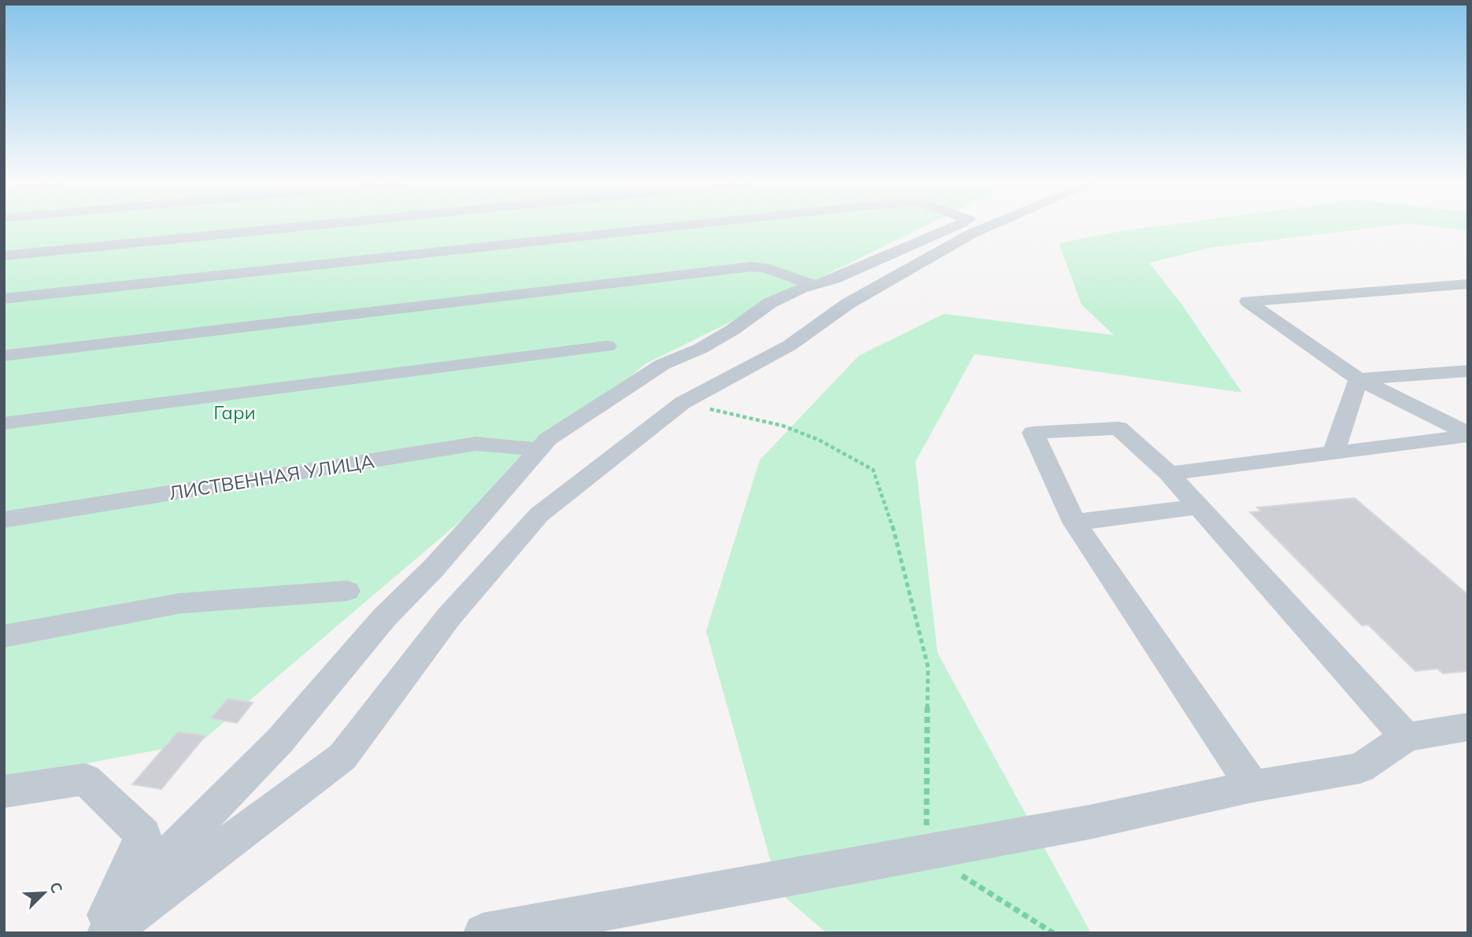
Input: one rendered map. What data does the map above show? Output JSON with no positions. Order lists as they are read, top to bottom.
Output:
{
  "streets": {
    "street": ["ЛИСТВЕННАЯ УЛИЦА"]
  },
  "parks": ["Гари"],
  "north": "top right"
}
